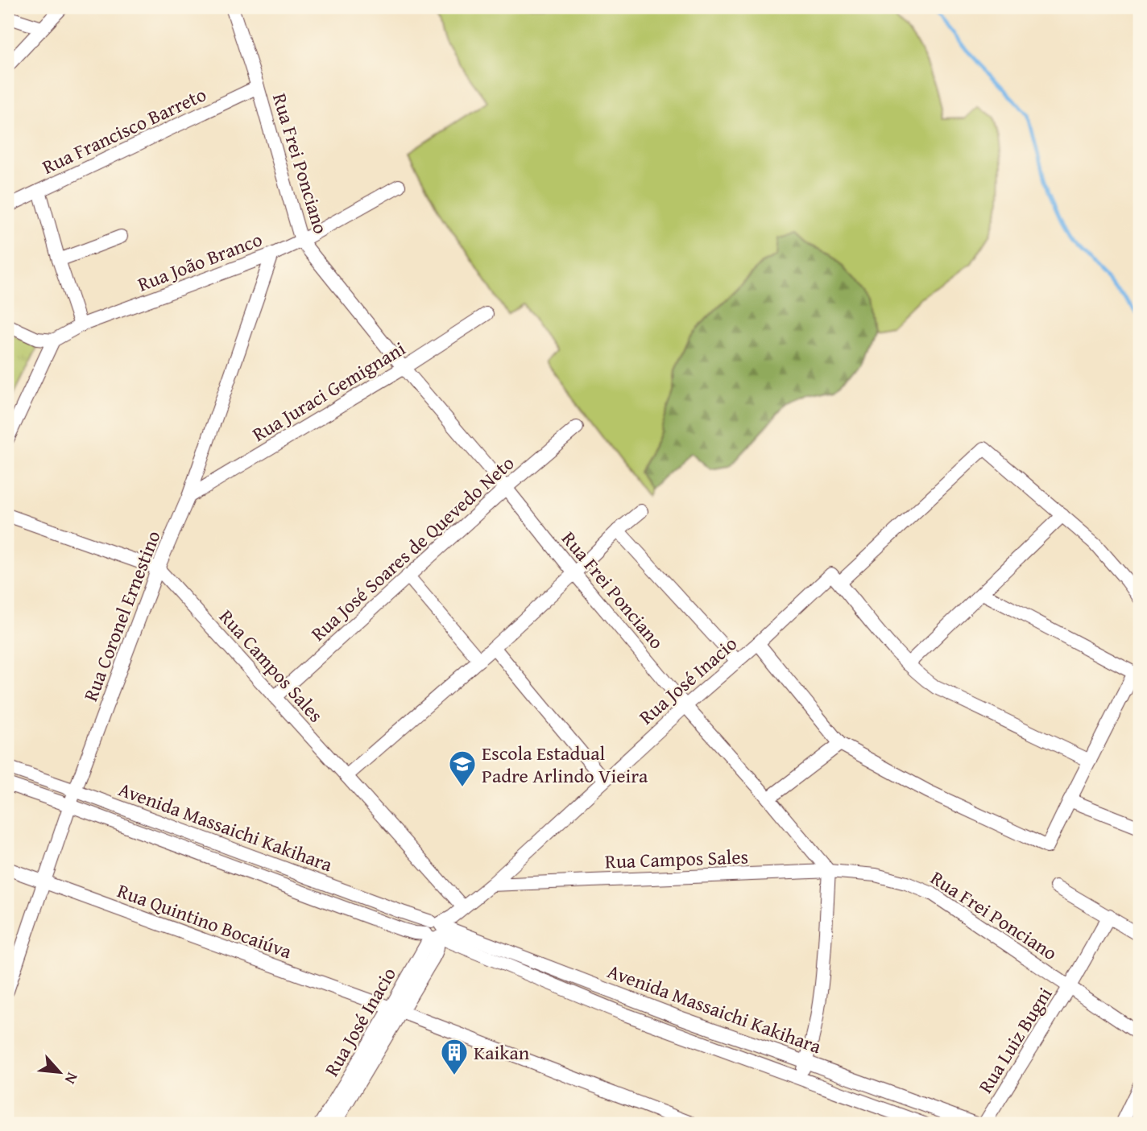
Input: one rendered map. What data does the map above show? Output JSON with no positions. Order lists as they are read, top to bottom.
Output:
{
  "streets": {
    "street": [
      "Rua Francisco Barreto",
      "Rua Frei Ponciano",
      "Rua João Branco",
      "Rua Juraci Gemignani",
      "Rua José Soares de Quevedo Neto",
      "Rua Coronel Ernestino",
      "Rua Campos Sales",
      "Rua José Inacio",
      "Avenida Massaichi Kakihara",
      "Rua Quintino Bocaiúva",
      "Rua Luiz Bugni"
    ]
  },
  "crossings": [
    ["Rua Francisco Barreto", "Rua Frei Ponciano"],
    ["Rua Frei Ponciano", "Rua João Branco"],
    ["Rua Frei Ponciano", "Rua Juraci Gemignani"],
    ["Rua Frei Ponciano", "Rua José Soares de Quevedo Neto"],
    ["Rua Frei Ponciano", "Rua Campos Sales"],
    ["Rua Frei Ponciano", "Rua José Inacio"],
    ["Rua Frei Ponciano", "Rua Luiz Bugni"],
    ["Rua João Branco", "Rua Coronel Ernestino"],
    ["Rua Juraci Gemignani", "Rua Coronel Ernestino"],
    ["Rua José Soares de Quevedo Neto", "Rua Campos Sales"],
    ["Rua Coronel Ernestino", "Rua Campos Sales"],
    ["Rua Coronel Ernestino", "Avenida Massaichi Kakihara"],
    ["Rua Coronel Ernestino", "Rua Quintino Bocaiúva"],
    ["Rua Campos Sales", "Rua José Inacio"],
    ["Rua José Inacio", "Avenida Massaichi Kakihara"],
    ["Rua José Inacio", "Rua Quintino Bocaiúva"]
  ],
  "places": {
    "school or university": ["Escola Estadual Padre Arlindo Vieira"],
    "building": ["Kaikan"]
  },
  "north": "bottom right"
}
